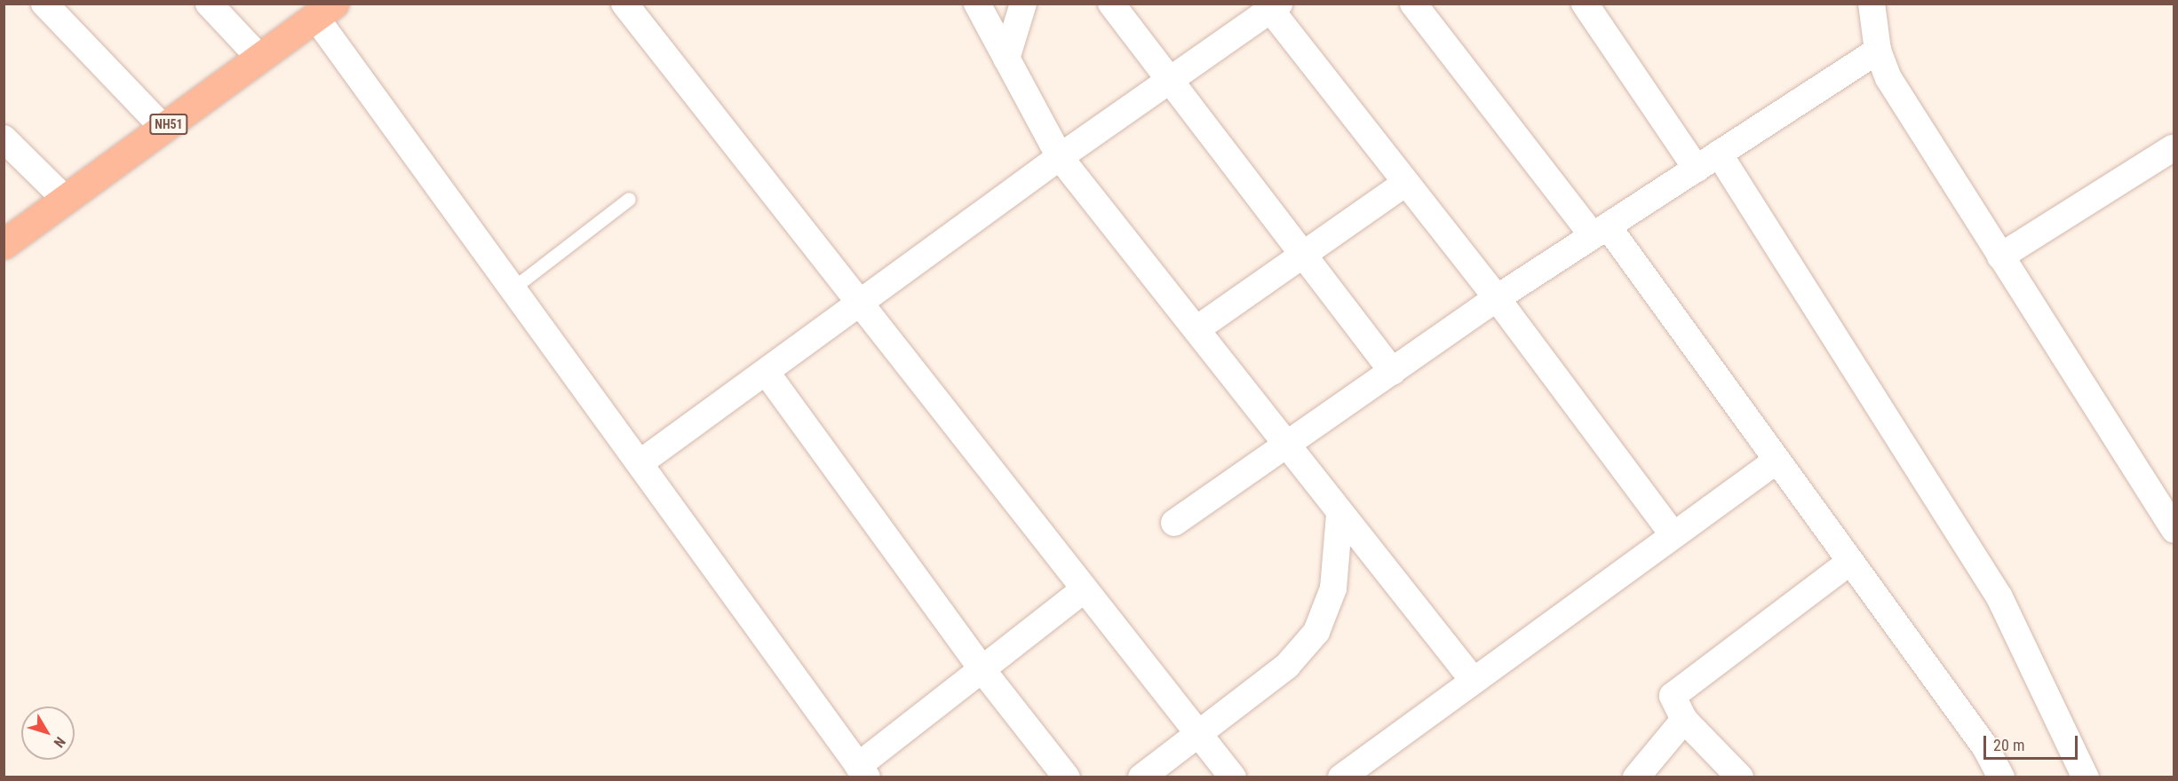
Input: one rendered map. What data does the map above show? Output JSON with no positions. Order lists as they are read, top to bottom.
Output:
{
  "streets": {
    "highway": ["NH51"]
  },
  "scale_bar": "20 m",
  "north": "bottom right"
}
